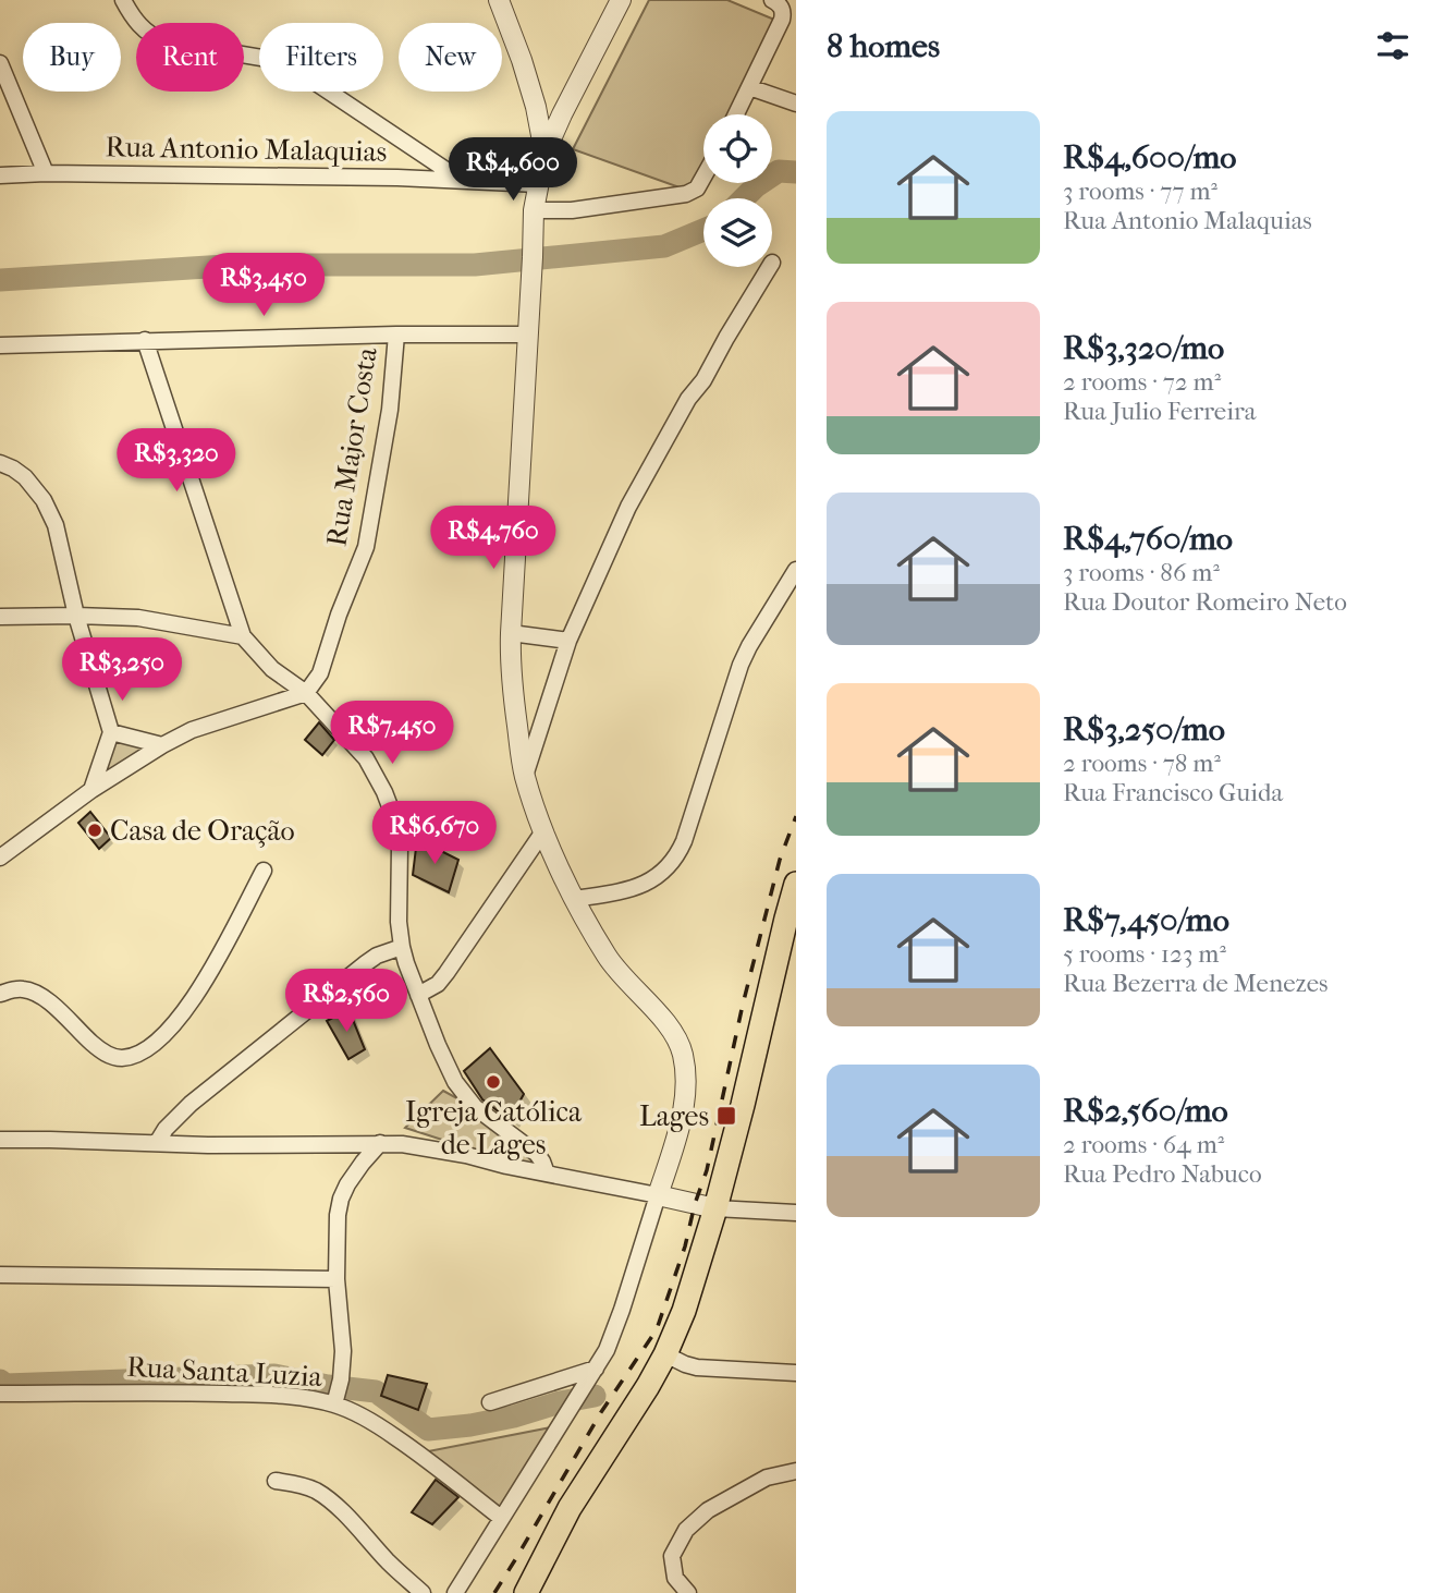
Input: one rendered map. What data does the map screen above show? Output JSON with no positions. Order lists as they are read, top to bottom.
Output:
{
  "streets": {
    "street": ["Rua Antonio Malaquias", "Rua Major Costa", "Rua Santa Luzia"]
  },
  "places": {
    "other": ["Casa de Oração", "Igreja Católica de Lages"],
    "transit": ["Lages"]
  },
  "page": {
    "heading": "8 homes",
    "chip": [
      "Buy",
      "Rent",
      "Filters",
      "New"
    ],
    "list": [
      {
        "name": "R$4,600/mo",
        "note": "3 rooms · 77 m² · Rua Antonio Malaquias"
      },
      {
        "name": "R$3,320/mo",
        "note": "2 rooms · 72 m² · Rua Julio Ferreira"
      },
      {
        "name": "R$4,760/mo",
        "note": "3 rooms · 86 m² · Rua Doutor Romeiro Neto"
      },
      {
        "name": "R$3,250/mo",
        "note": "2 rooms · 78 m² · Rua Francisco Guida"
      },
      {
        "name": "R$7,450/mo",
        "note": "5 rooms · 123 m² · Rua Bezerra de Menezes"
      },
      {
        "name": "R$2,560/mo",
        "note": "2 rooms · 64 m² · Rua Pedro Nabuco"
      }
    ],
    "price": [
      "R$4,600",
      "R$3,450",
      "R$3,320",
      "R$4,760",
      "R$3,250",
      "R$7,450",
      "R$6,670",
      "R$2,560"
    ]
  }
}
